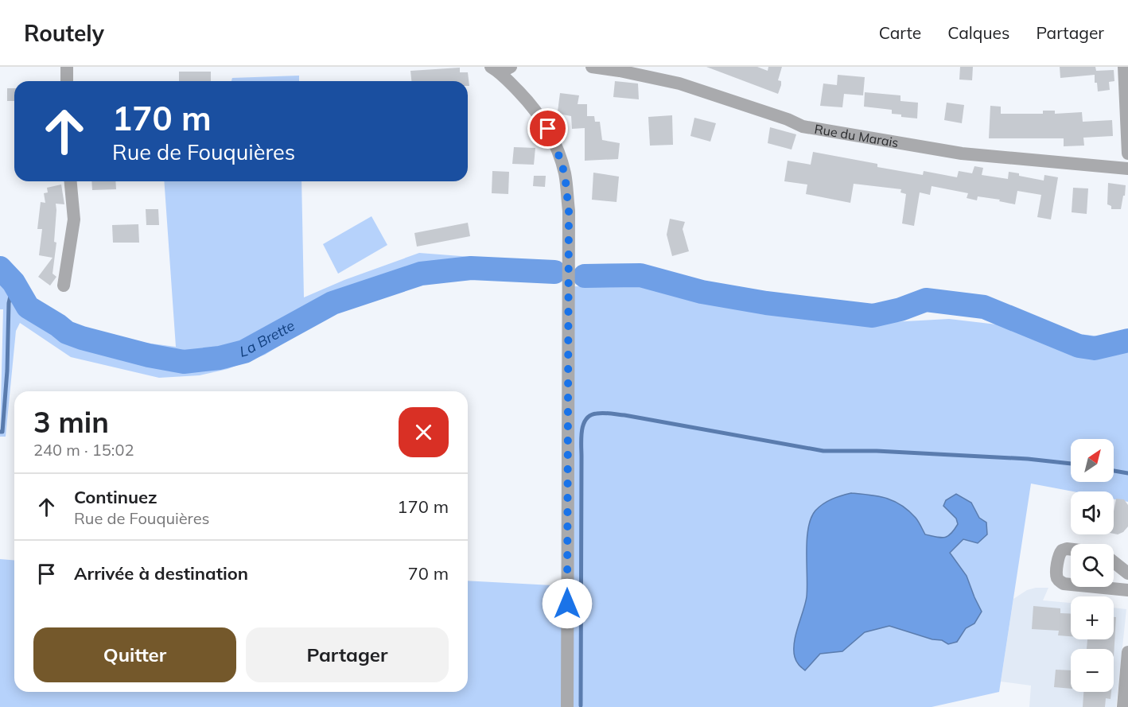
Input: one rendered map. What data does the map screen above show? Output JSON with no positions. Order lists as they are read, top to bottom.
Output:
{
  "streets": {
    "street": ["Rue du Marais"]
  },
  "water": ["La Brette"],
  "north": "top right",
  "page": {
    "header": "Routely",
    "nav": ["Carte", "Calques", "Partager"],
    "turn": ["170 m", "Rue de Fouquières"],
    "heading": ["3 min", "240 m · 15:02"],
    "map_buttons": ["+", "−"],
    "list": [
      {
        "name": "Continuez",
        "note": "Rue de Fouquières",
        "value": "170 m"
      },
      {
        "name": "Arrivée à destination",
        "value": "70 m"
      }
    ],
    "buttons": ["Quitter", "Partager"]
  }
}
